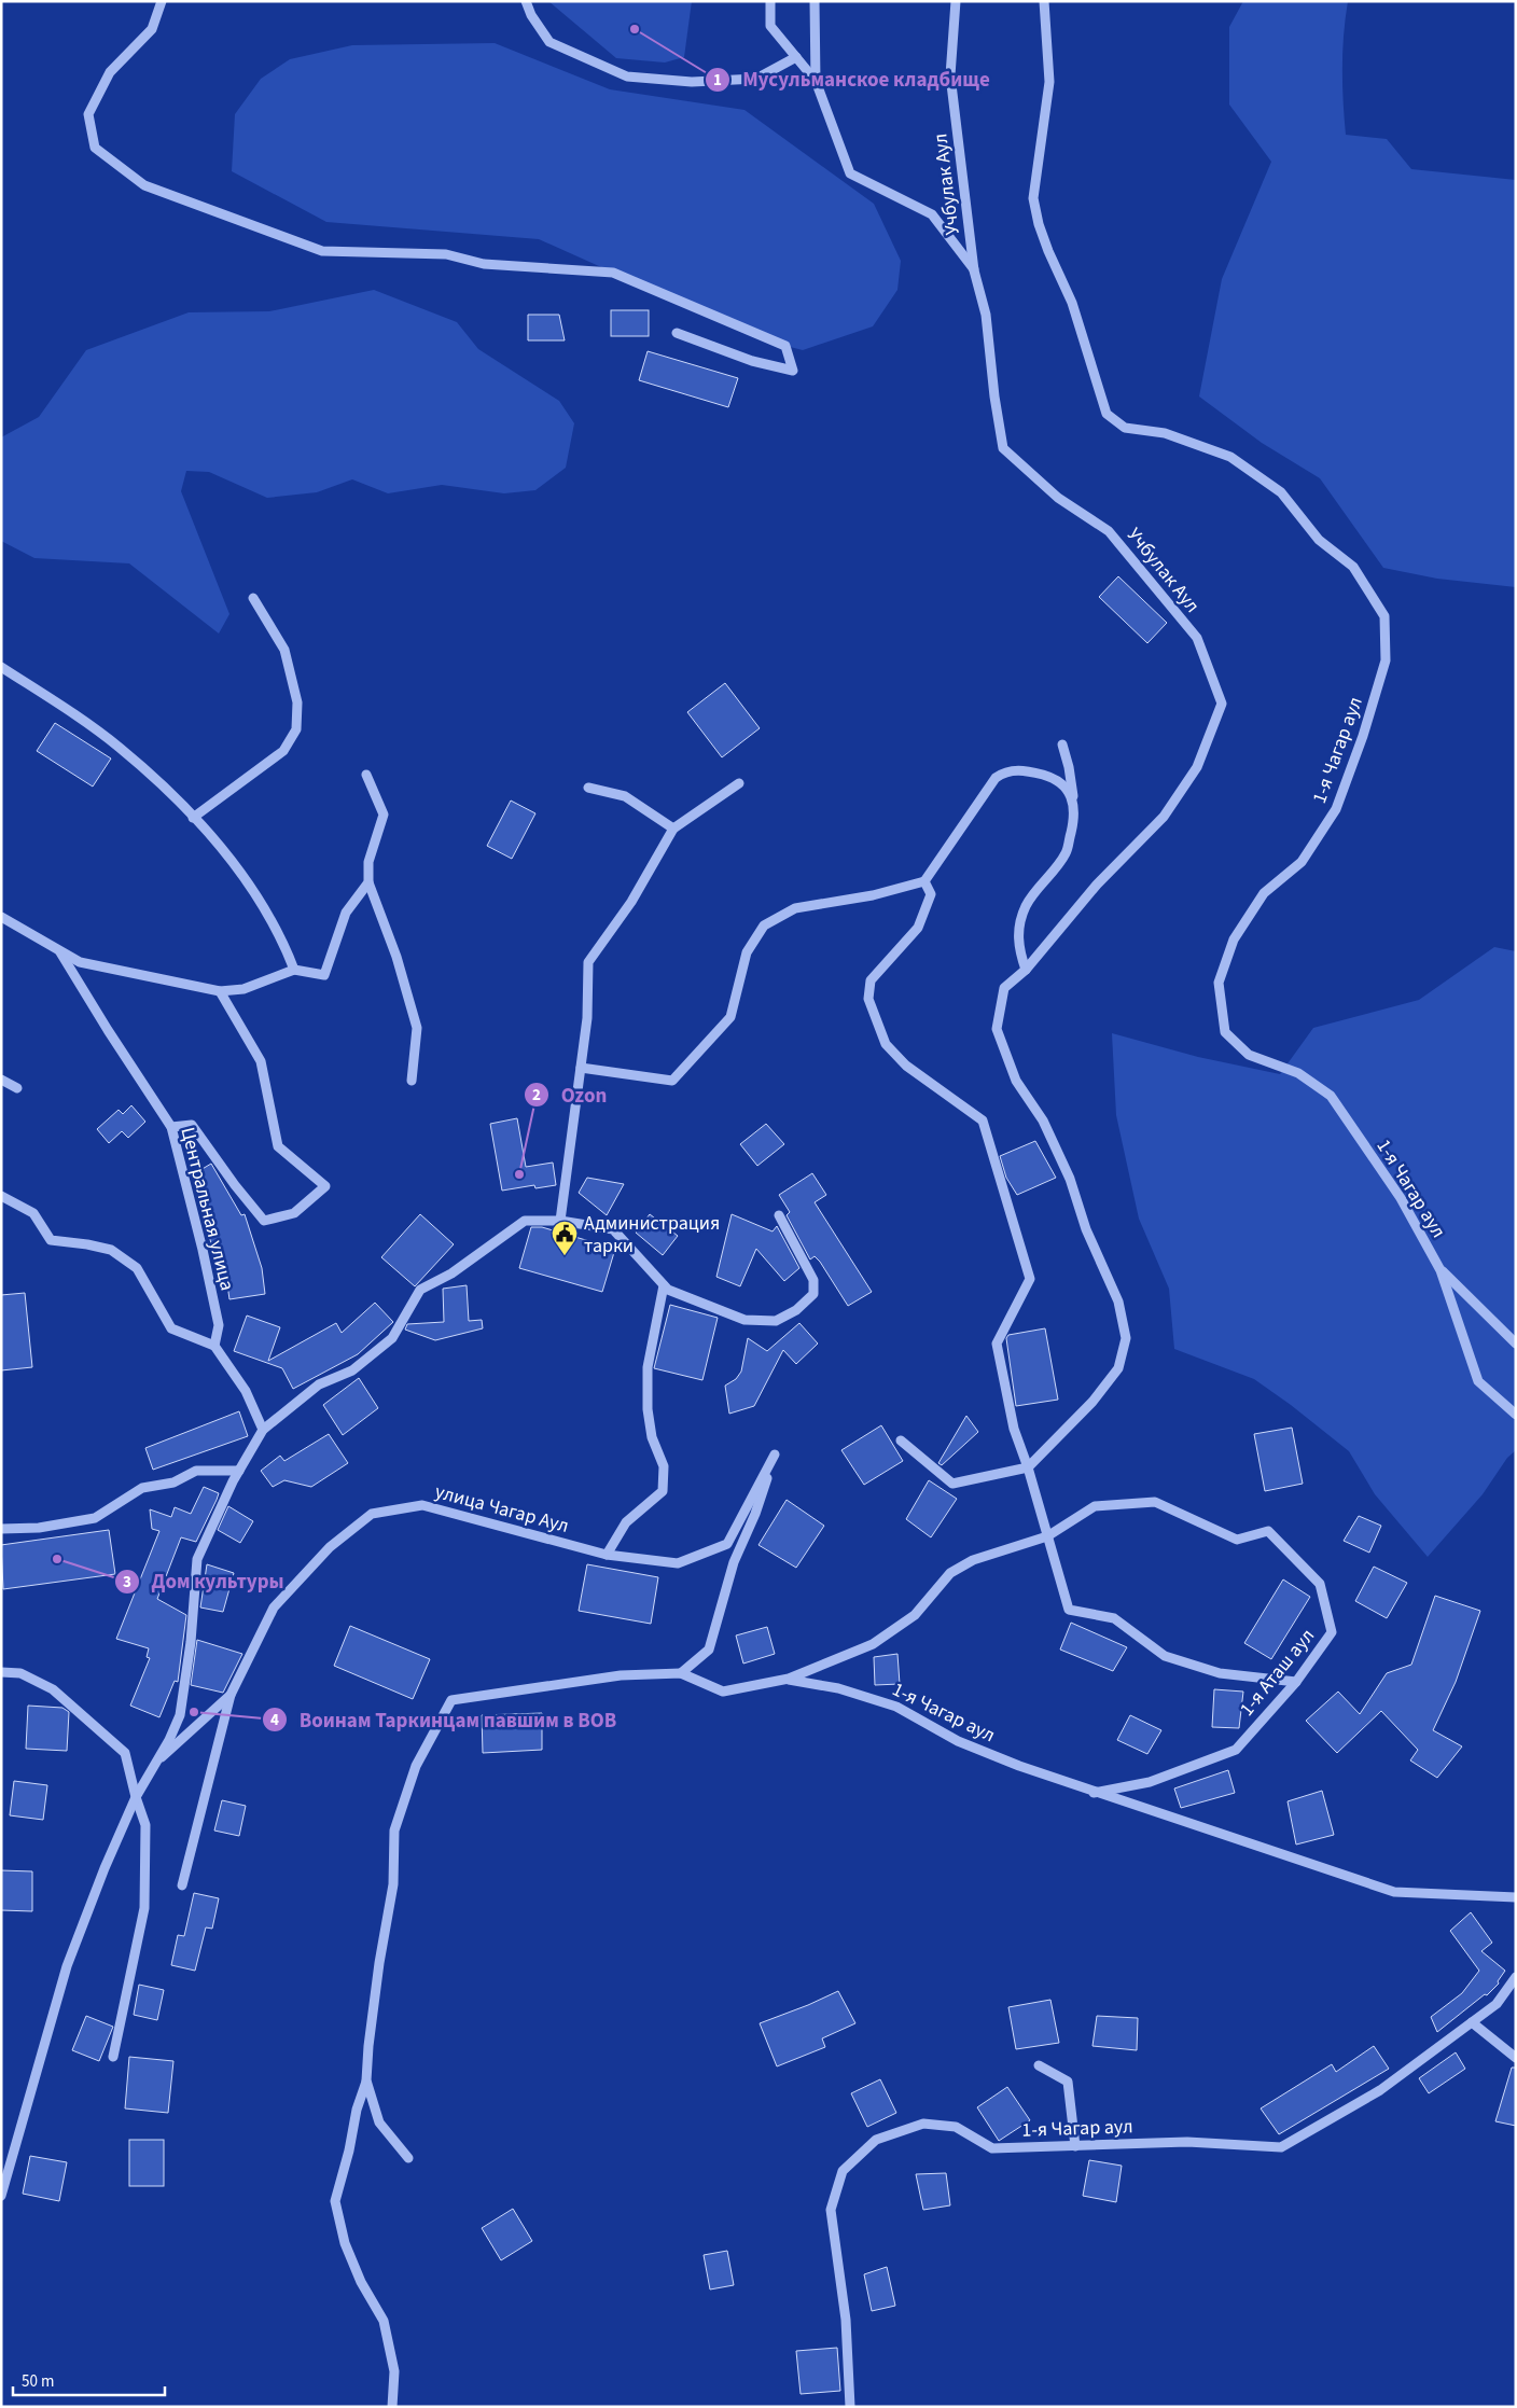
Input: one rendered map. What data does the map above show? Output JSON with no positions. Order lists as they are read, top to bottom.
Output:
{
  "streets": {
    "street": [
      "Учбулак Аул",
      "1-я Чагар аул",
      "Центральная улица",
      "улица Чагар Аул",
      "1-я Аташ аул"
    ]
  },
  "crossings": [
    ["1-я Чагар аул", "1-я Аташ аул"]
  ],
  "places": {
    "other": [
      "Мусульманское кладбище",
      "Ozon",
      "Дом культуры",
      "Воинам Таркинцам павшим в ВОВ"
    ],
    "public building": ["Администрация тарки"]
  },
  "scale_bar": "50 m"
}
